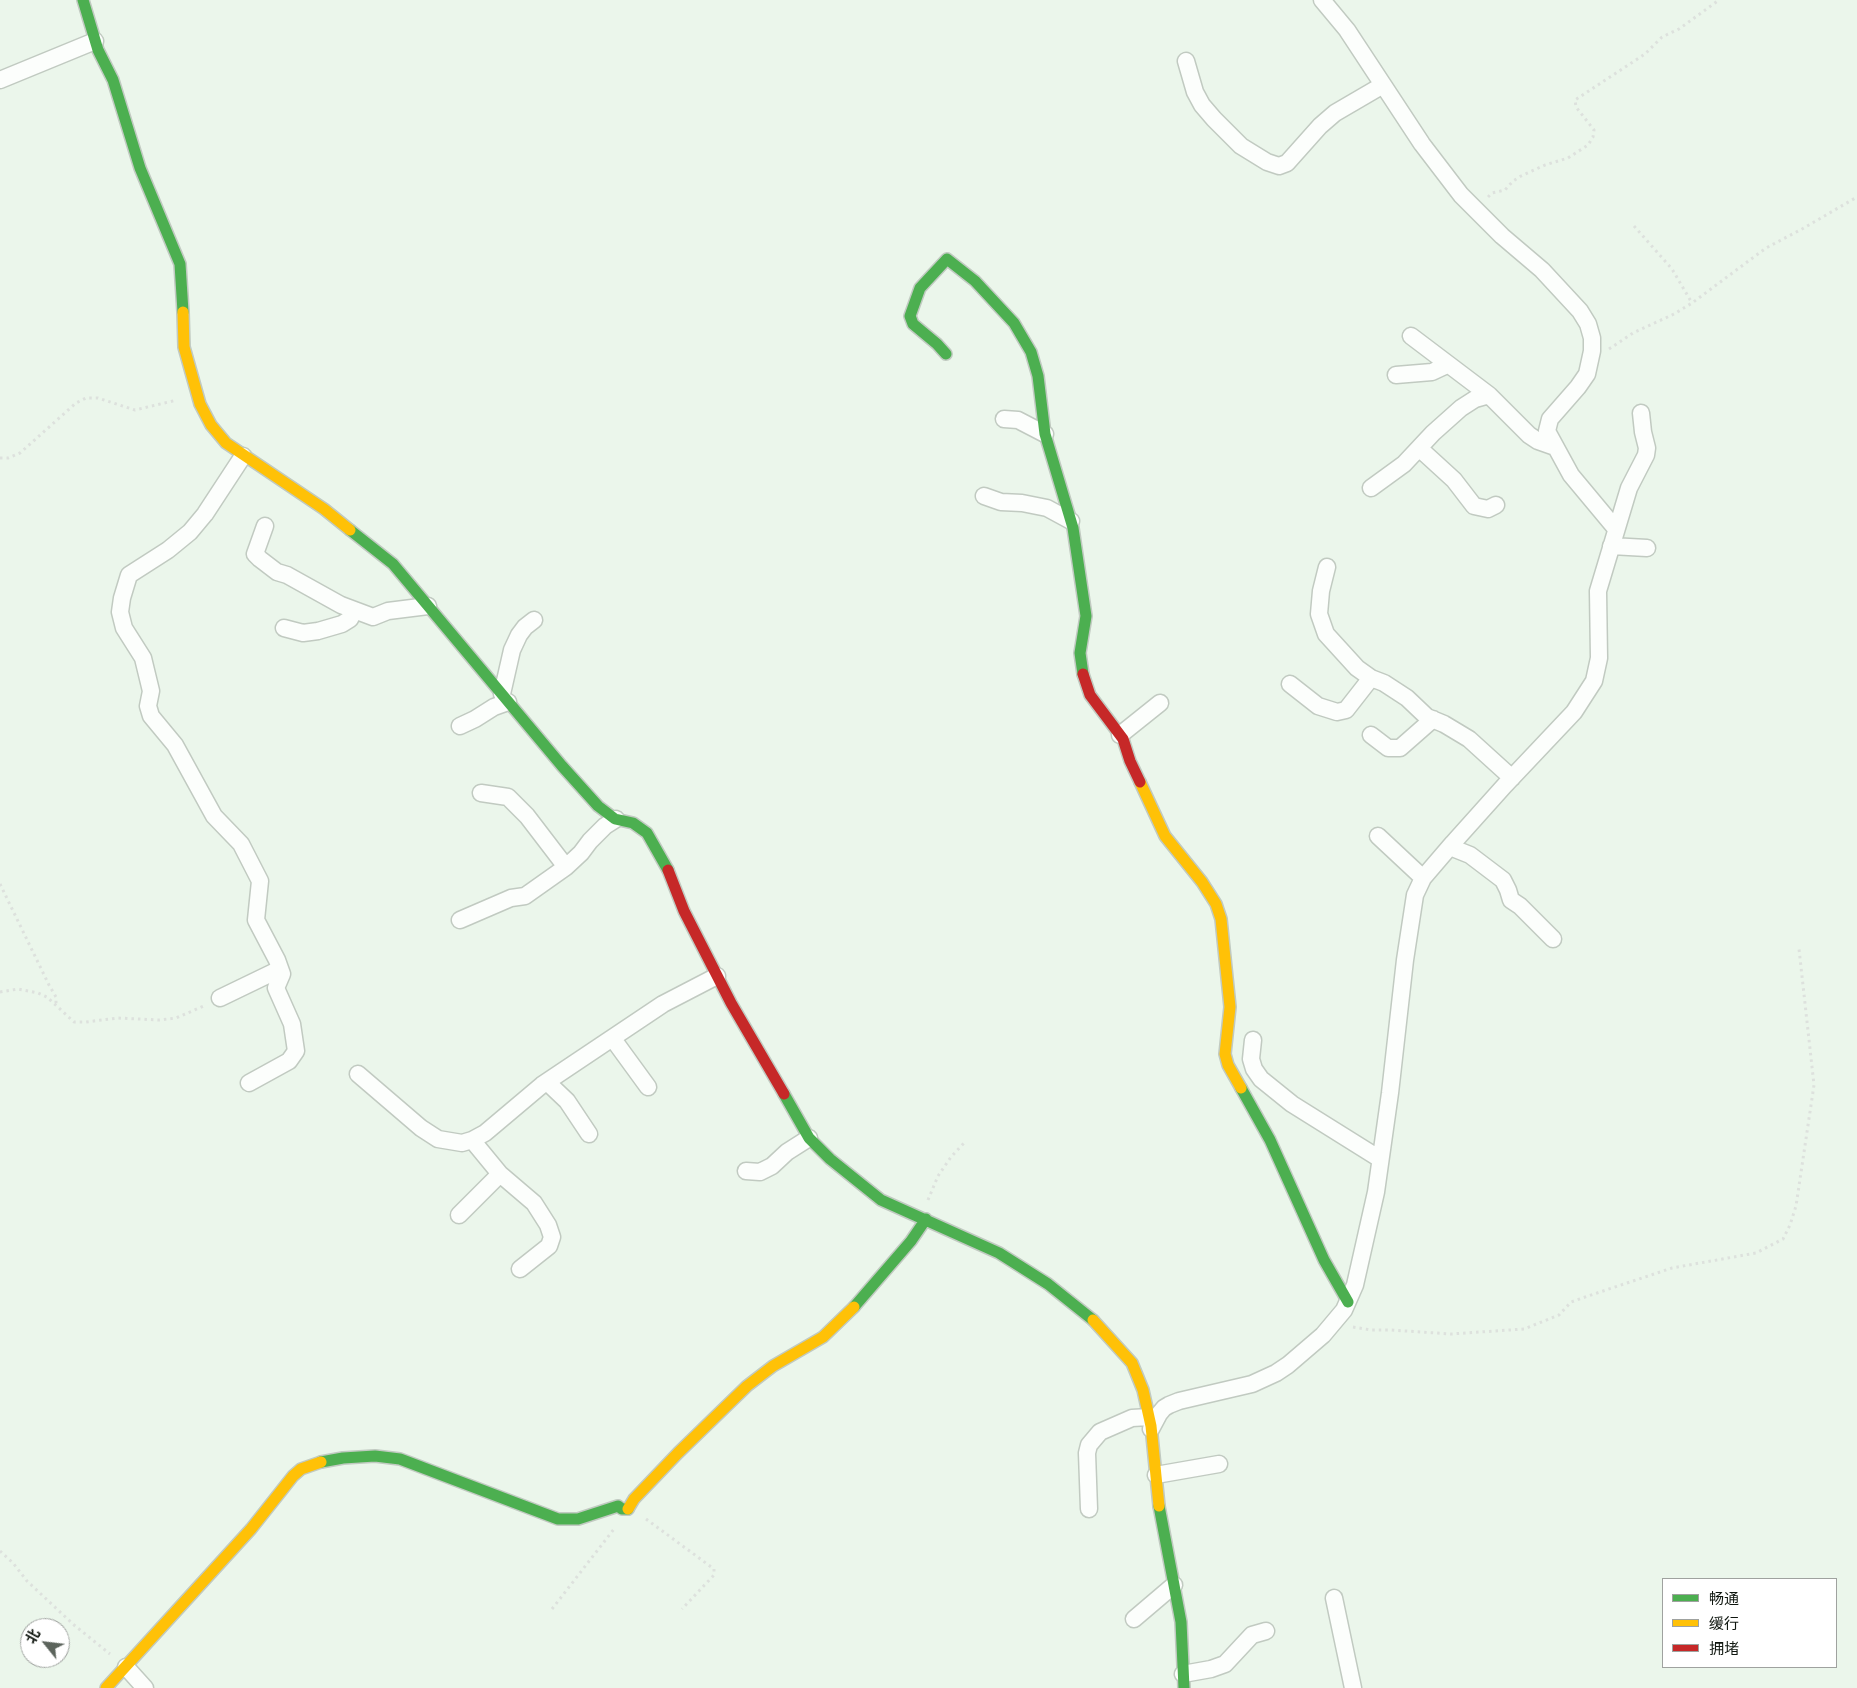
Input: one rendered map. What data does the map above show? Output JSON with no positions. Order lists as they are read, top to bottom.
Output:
{
  "legend": ["畅通", "缓行", "拥堵"],
  "north": "top left"
}
